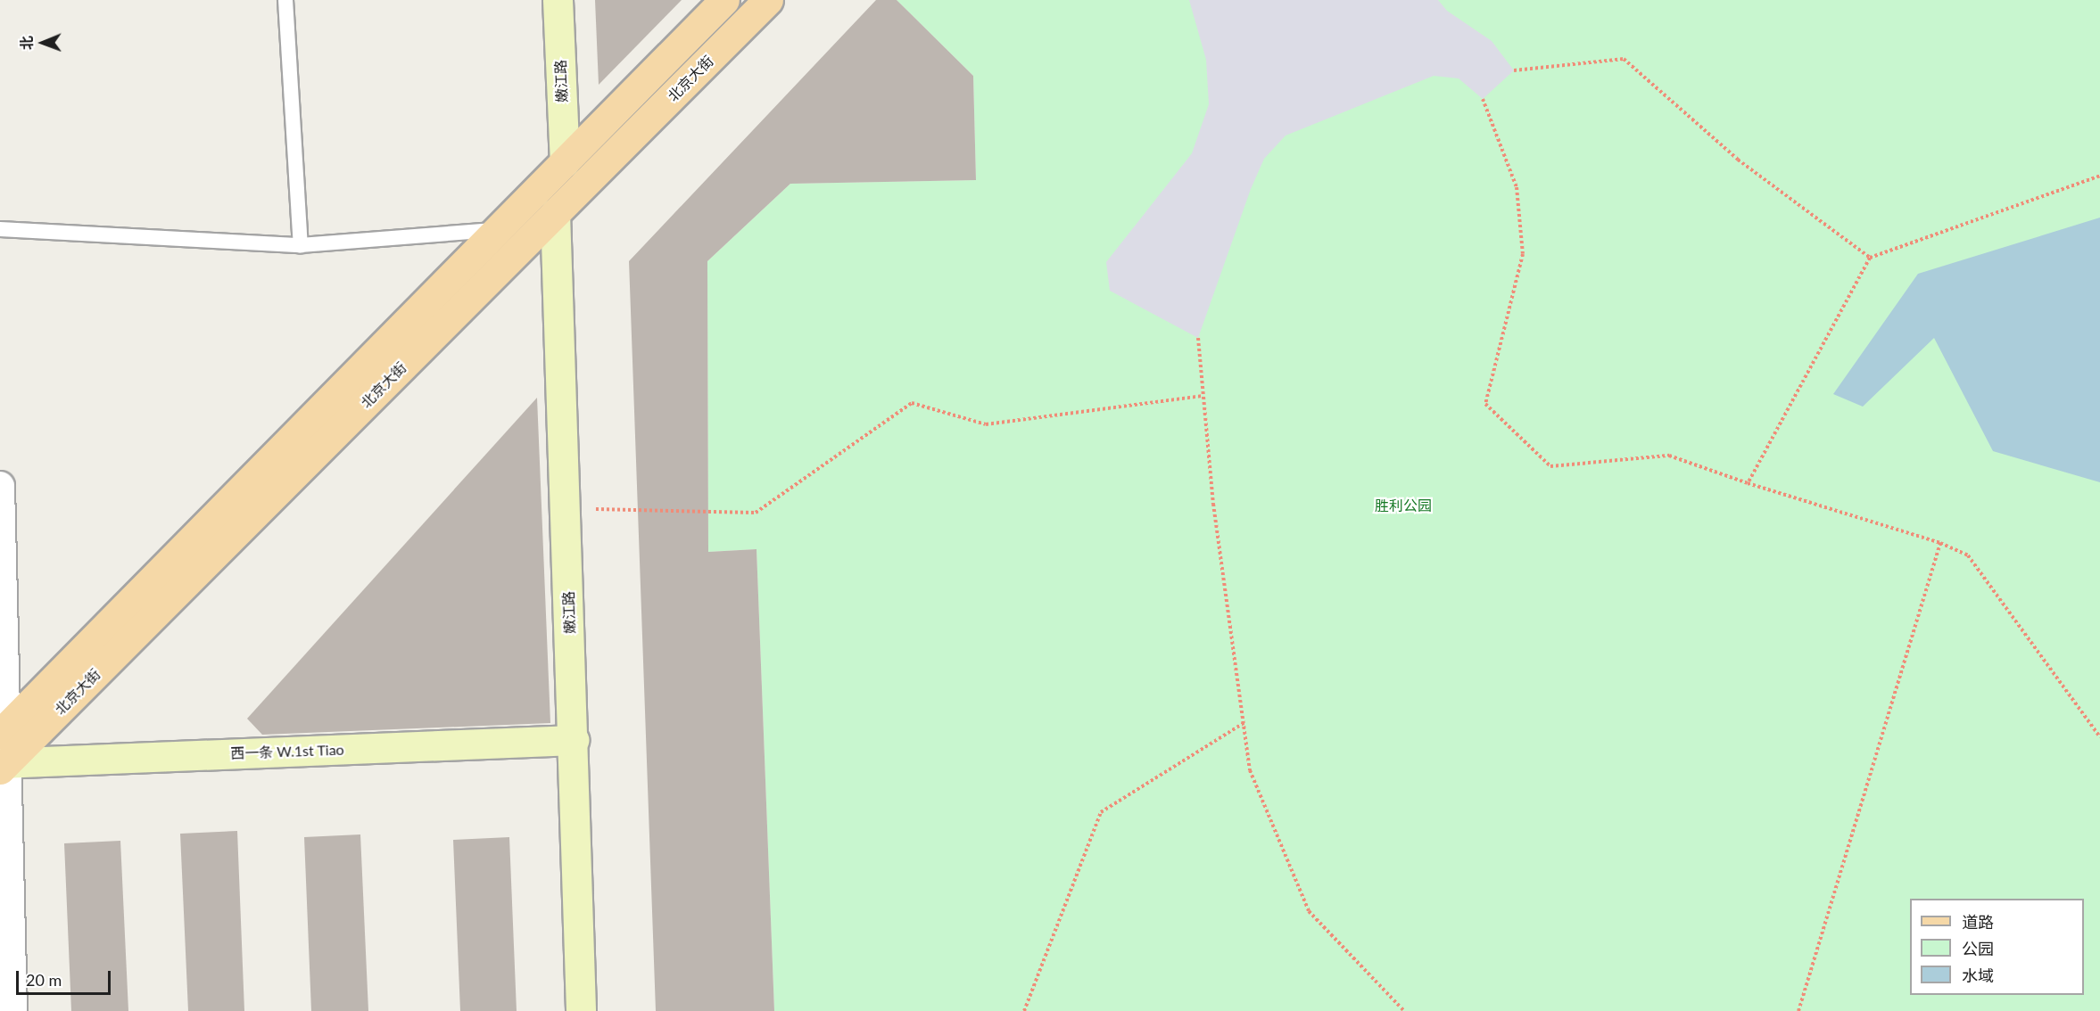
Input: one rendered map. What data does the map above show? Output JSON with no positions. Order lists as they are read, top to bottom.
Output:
{
  "streets": {
    "main road": ["北京大街", "嫩江路", "西一条 W.1st Tiao"]
  },
  "crossings": [
    ["北京大街", "嫩江路"],
    ["北京大街", "西一条 W.1st Tiao"],
    ["嫩江路", "西一条 W.1st Tiao"]
  ],
  "parks": ["胜利公园"],
  "legend": ["道路", "公园", "水域"],
  "scale_bar": "20 m",
  "north": "left"
}
